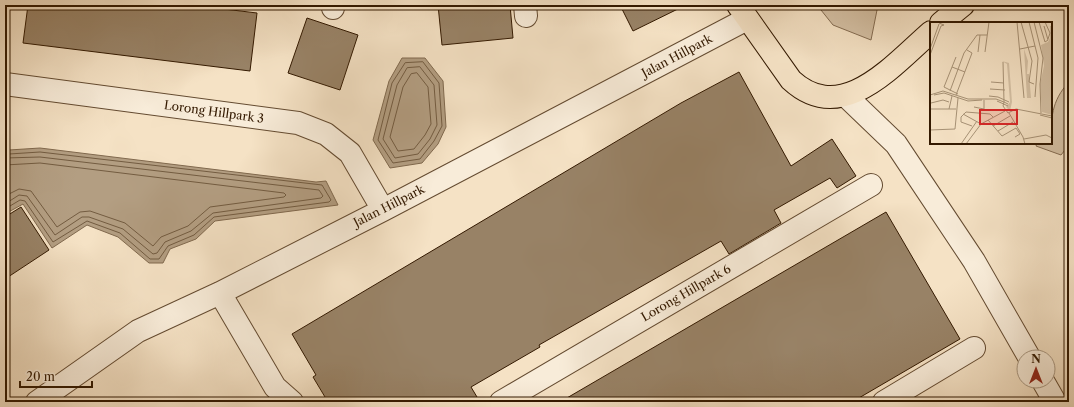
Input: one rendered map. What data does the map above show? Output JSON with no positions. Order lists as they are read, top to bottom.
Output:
{
  "streets": {
    "street": ["Jalan Hillpark", "Lorong Hillpark 3", "Lorong Hillpark 6"]
  },
  "crossings": [
    ["Jalan Hillpark", "Lorong Hillpark 3"]
  ],
  "scale_bar": "20 m",
  "north": "top"
}
